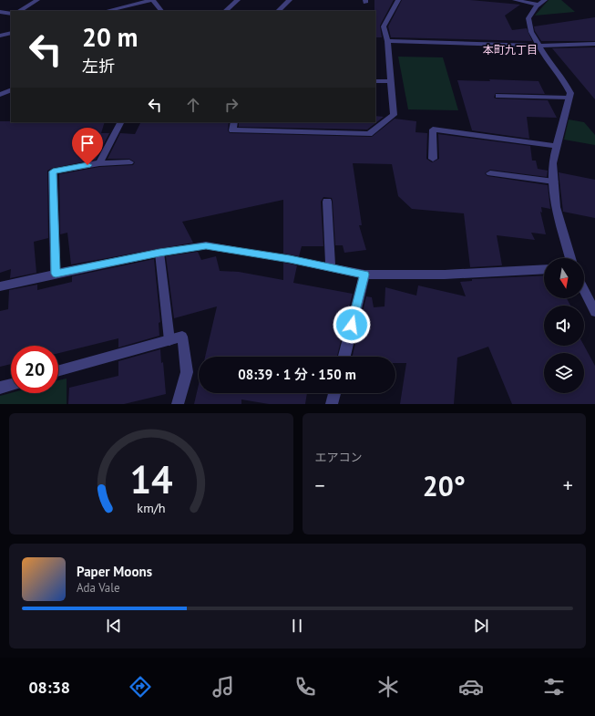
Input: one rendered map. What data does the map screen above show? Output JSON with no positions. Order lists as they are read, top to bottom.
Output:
{
  "districts": ["本町九丁目"],
  "north": "bottom",
  "page": {
    "turn": ["20 m", "左折"],
    "limit": "20",
    "trip": "08:39 · 1 分 · 150 m",
    "tile": "エアコン",
    "heat": ["−", "20°", "+"],
    "song": ["Paper Moons", "Ada Vale"],
    "tabs": "08:38",
    "gauge": ["14", "km/h"]
  }
}
